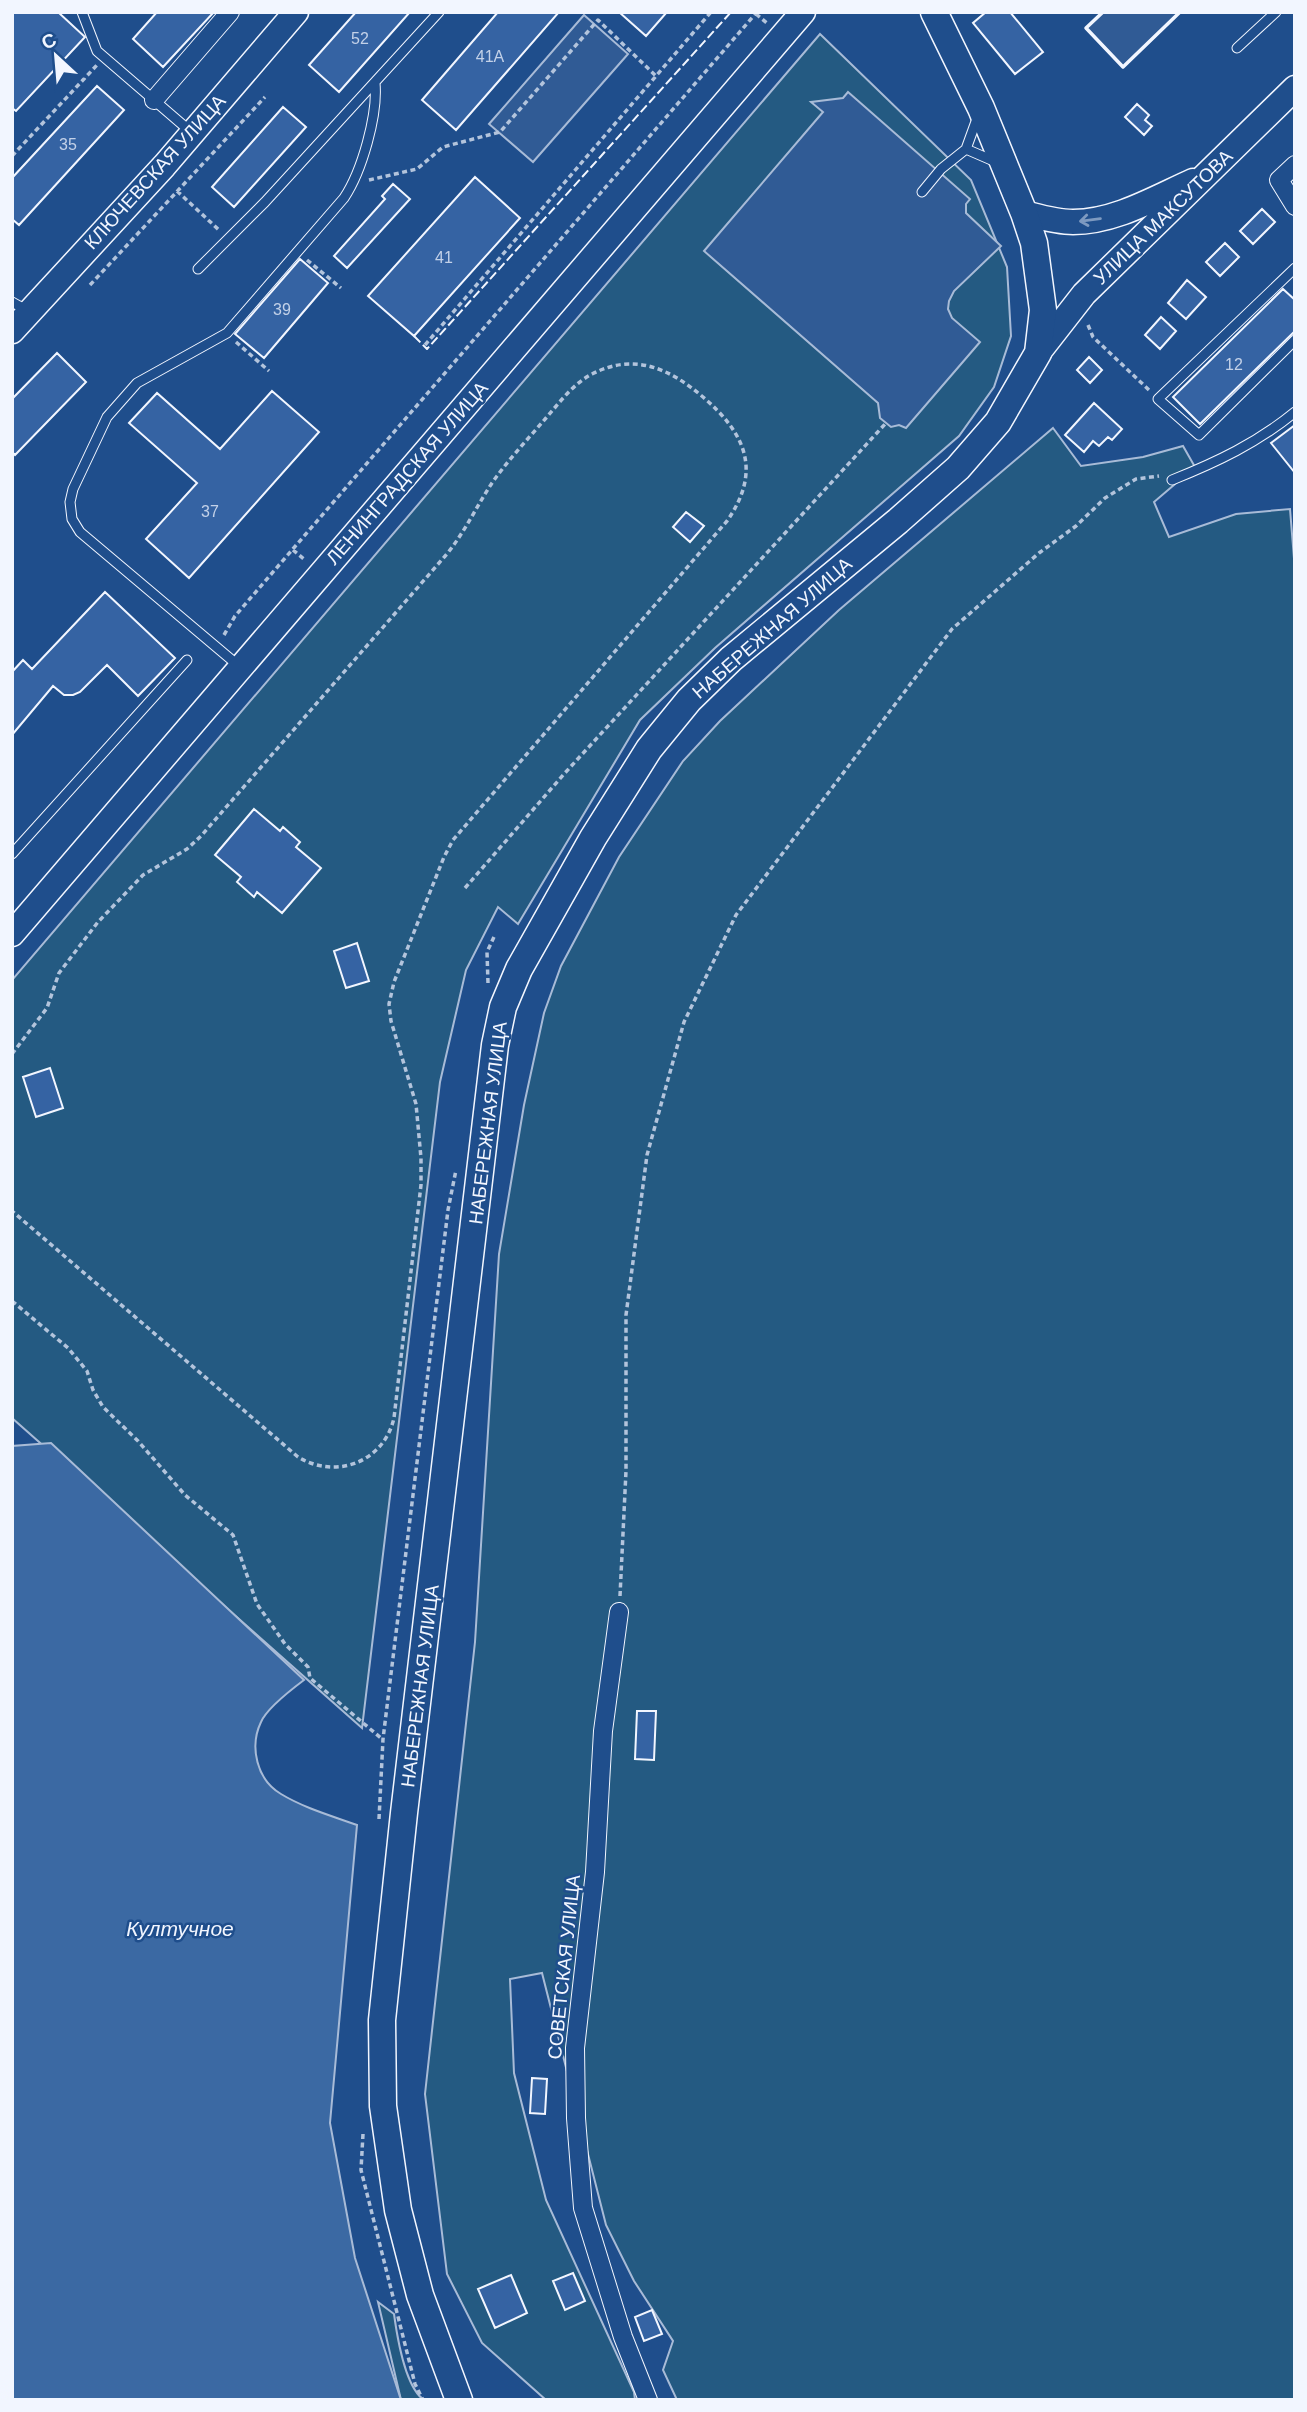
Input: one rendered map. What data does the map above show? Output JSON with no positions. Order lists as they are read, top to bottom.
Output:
{
  "streets": {
    "main road": [
      "КЛЮЧЕВСКАЯ УЛИЦА",
      "УЛИЦА МАКСУТОВА",
      "ЛЕНИНГРАДСКАЯ УЛИЦА",
      "НАБЕРЕЖНАЯ УЛИЦА"
    ],
    "street": ["СОВЕТСКАЯ УЛИЦА"]
  },
  "crossings": [
    ["УЛИЦА МАКСУТОВА", "НАБЕРЕЖНАЯ УЛИЦА"]
  ],
  "water": ["Култучное"],
  "house_numbers": [
    "52",
    "41А",
    "35",
    "41",
    "39",
    "12",
    "37"
  ],
  "north": "top left"
}
